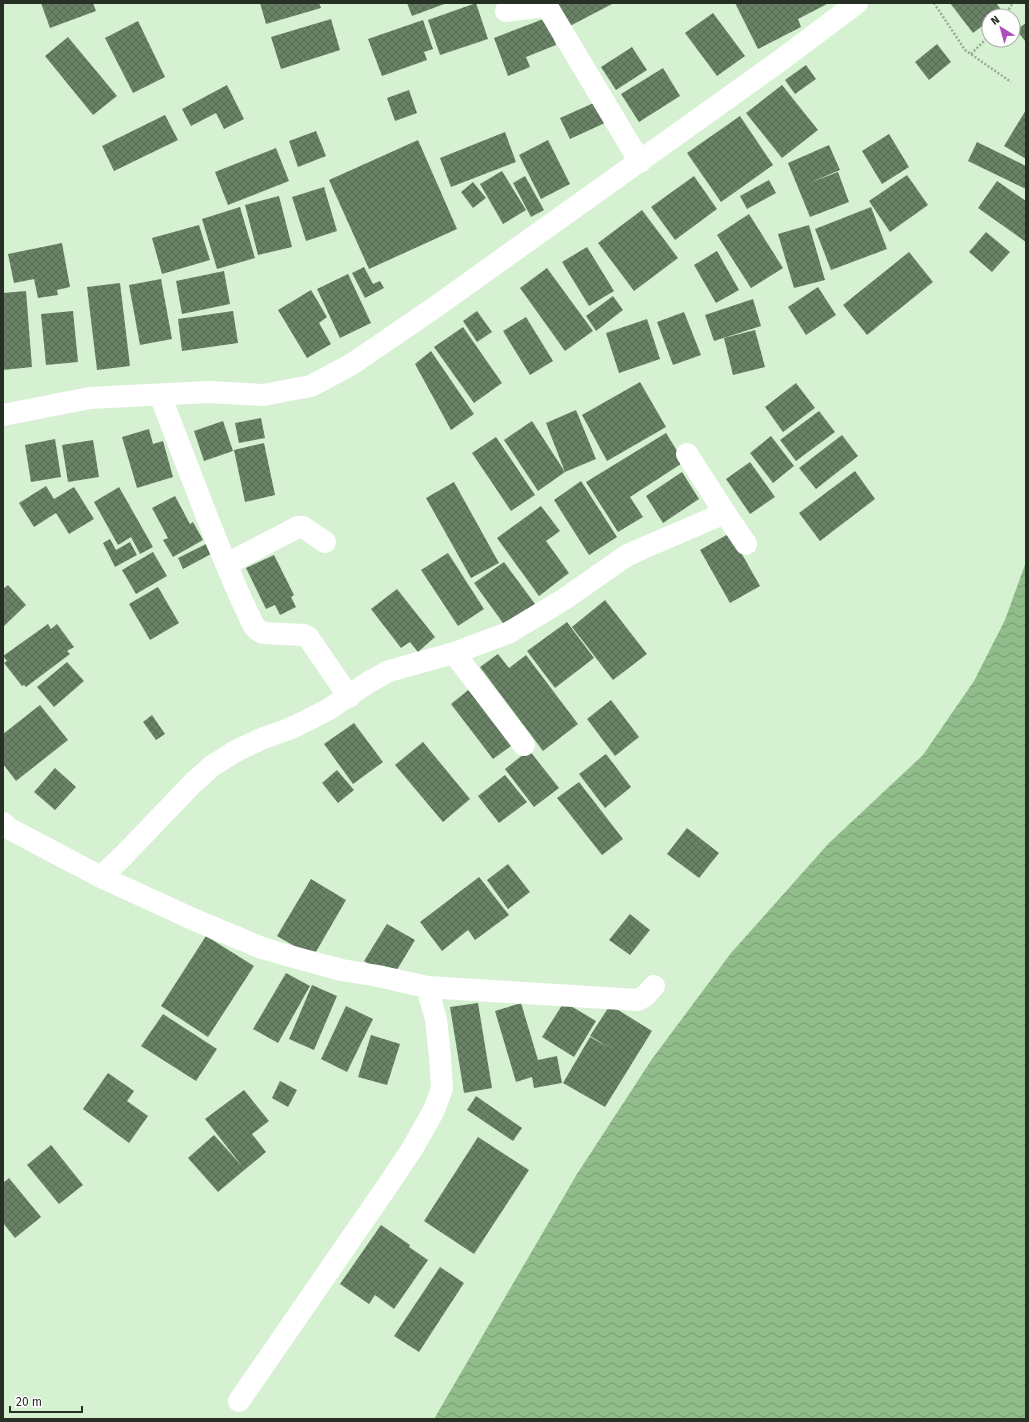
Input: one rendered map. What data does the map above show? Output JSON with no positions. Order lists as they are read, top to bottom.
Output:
{
  "scale_bar": "20 m",
  "north": "top left"
}
